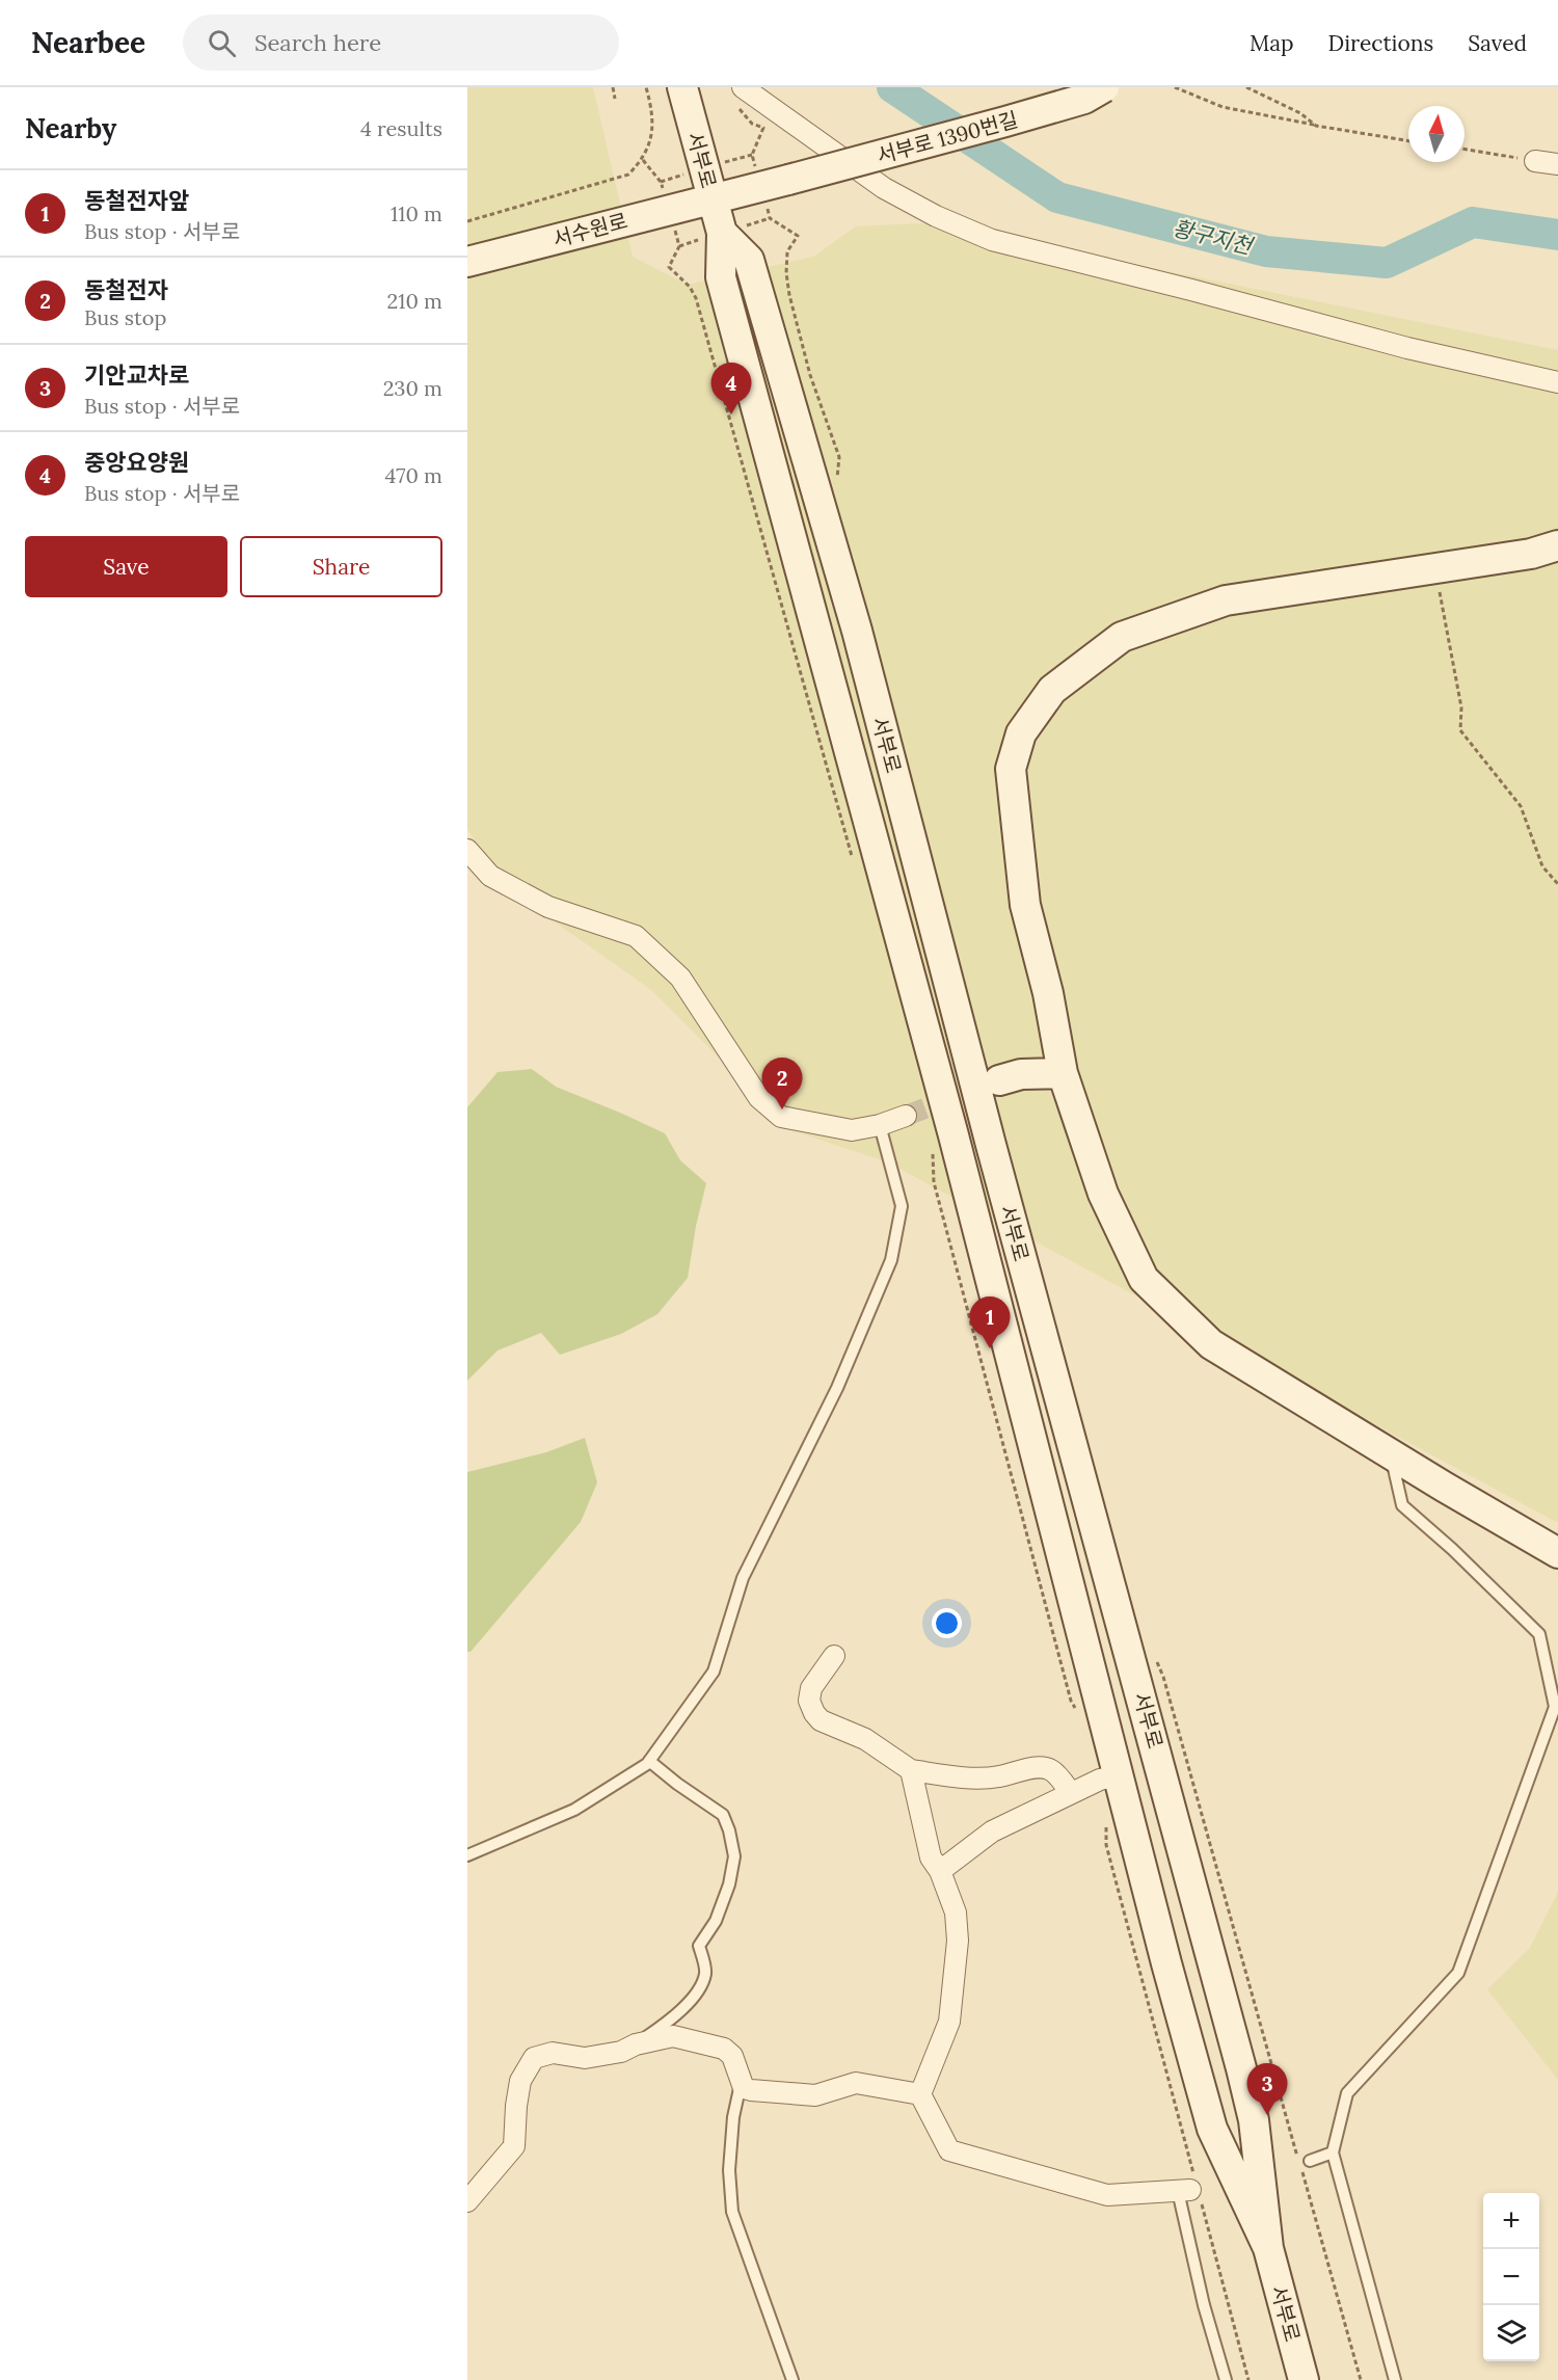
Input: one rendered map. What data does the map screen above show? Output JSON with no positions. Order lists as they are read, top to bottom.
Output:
{
  "streets": {
    "main road": ["서부로 1390번길", "서부로", "서수원로"]
  },
  "crossings": [
    ["서부로 1390번길", "서부로"],
    ["서부로 1390번길", "서수원로"],
    ["서부로", "서수원로"]
  ],
  "water": ["황구지천"],
  "north": "top",
  "page": {
    "header": "Nearbee",
    "search": "Search here",
    "nav": ["Map", "Directions", "Saved"],
    "heading": ["Nearby", "4 results"],
    "list": [
      {
        "mark": "1",
        "name": "동철전자앞",
        "note": "Bus stop · 서부로",
        "value": "110 m"
      },
      {
        "mark": "2",
        "name": "동철전자",
        "note": "Bus stop",
        "value": "210 m"
      },
      {
        "mark": "3",
        "name": "기안교차로",
        "note": "Bus stop · 서부로",
        "value": "230 m"
      },
      {
        "mark": "4",
        "name": "중앙요양원",
        "note": "Bus stop · 서부로",
        "value": "470 m"
      }
    ],
    "pins": [
      "4",
      "2",
      "1",
      "3"
    ],
    "buttons": ["Save", "Share"],
    "map_buttons": ["+", "−"]
  }
}
